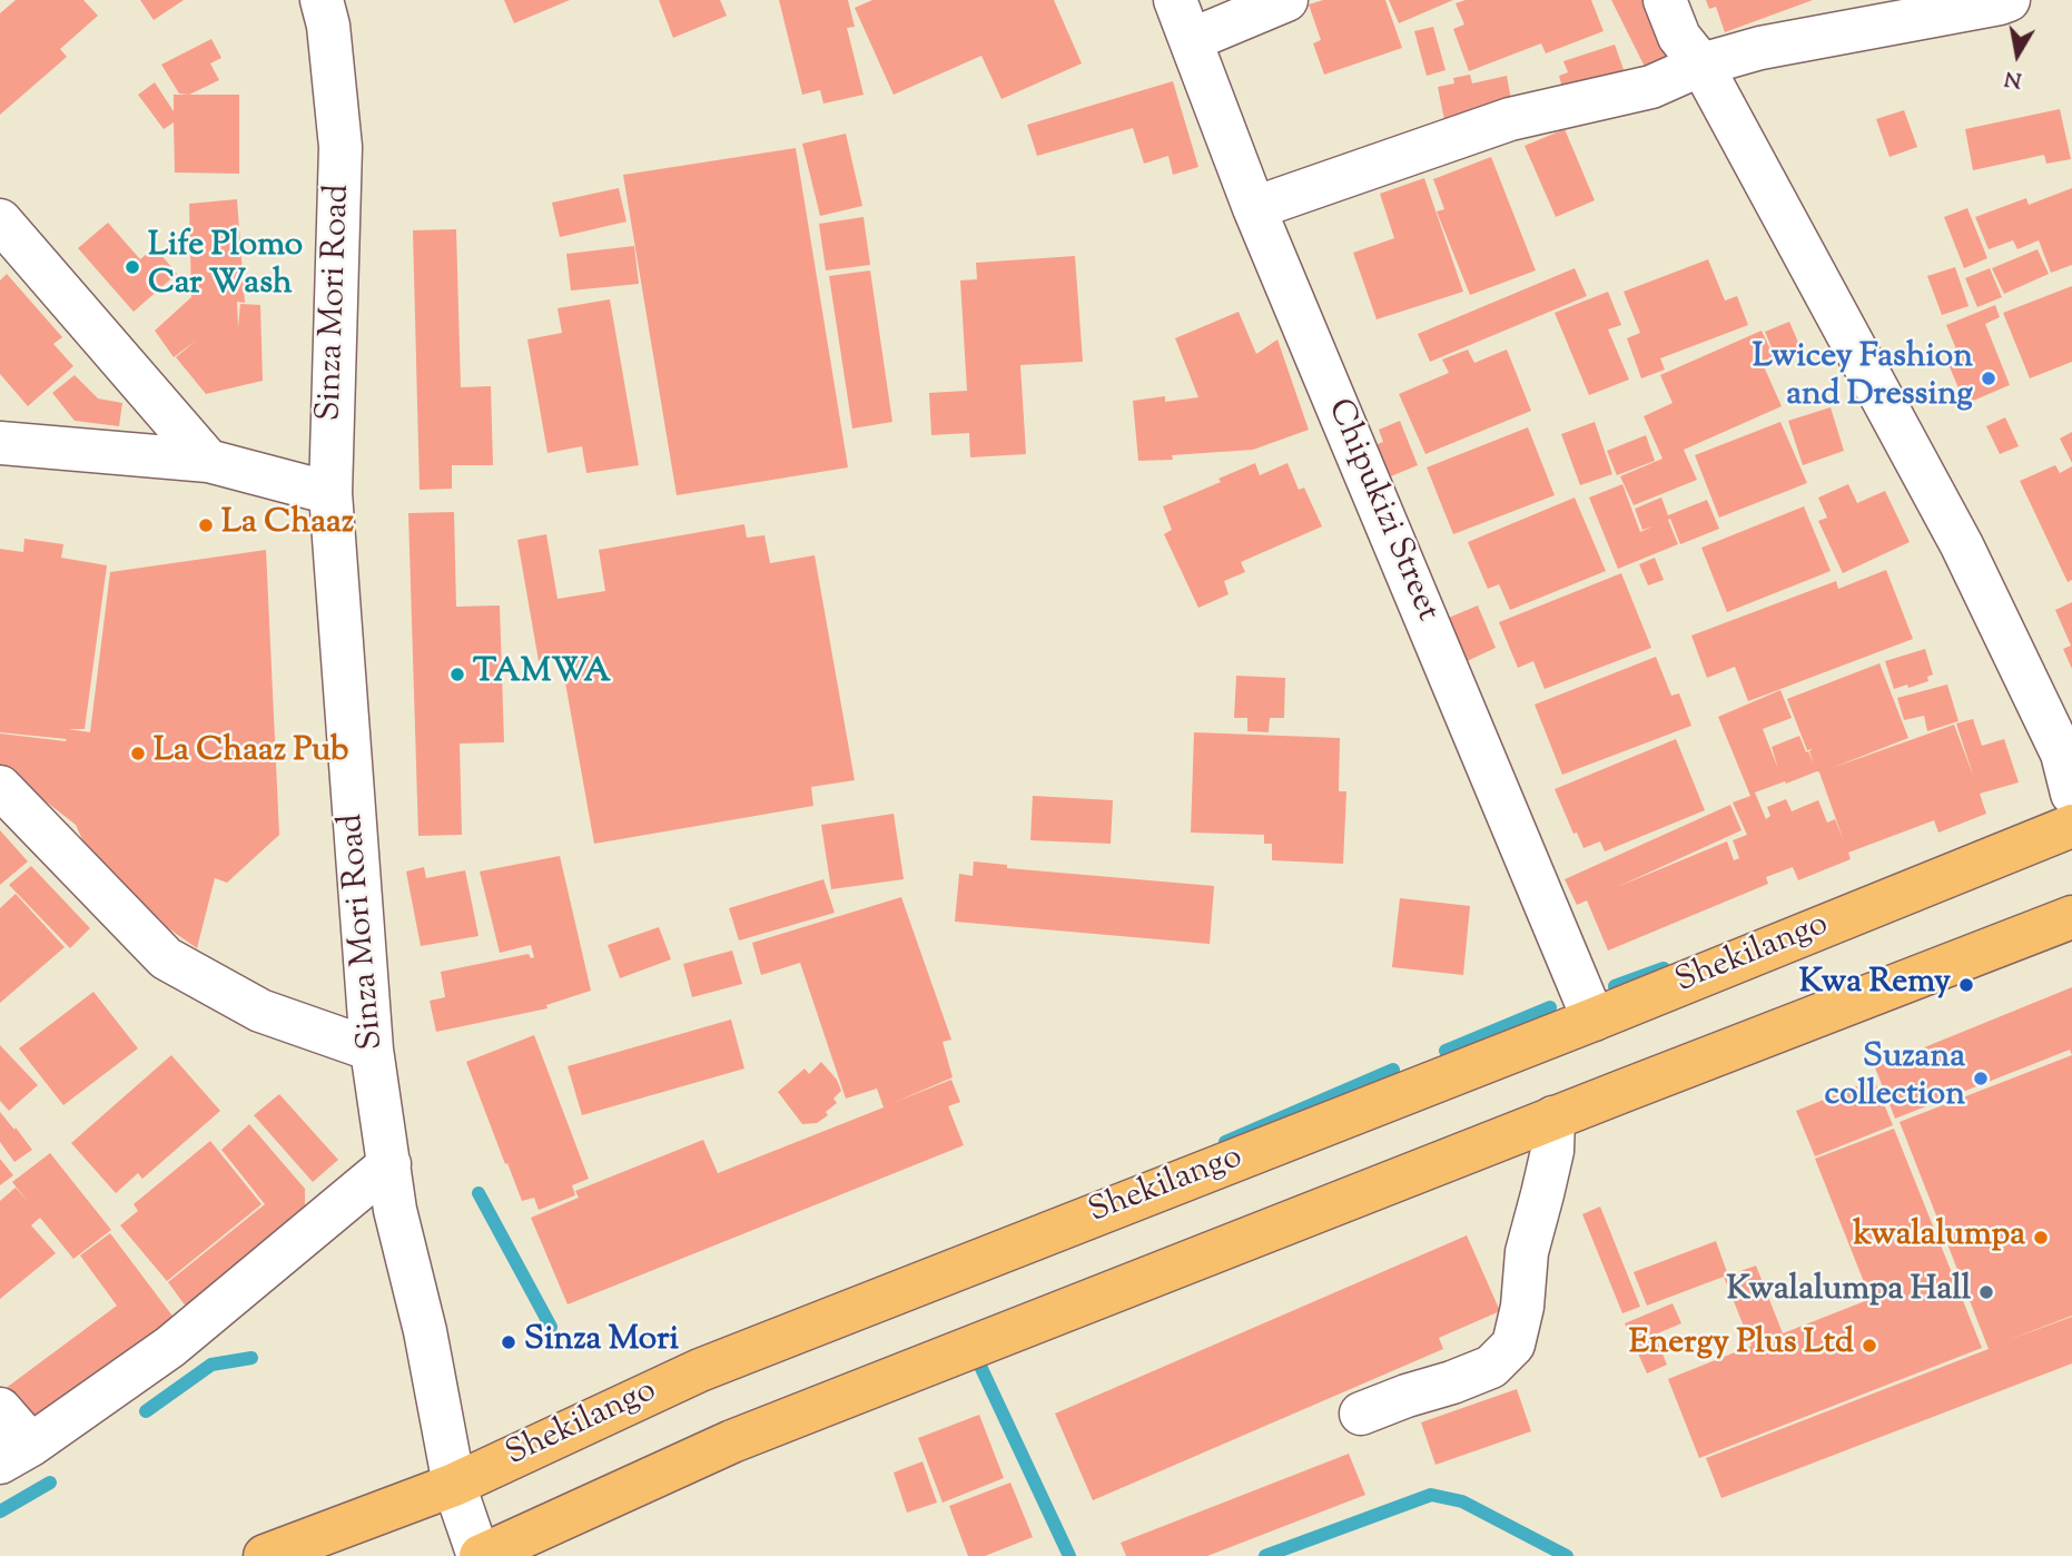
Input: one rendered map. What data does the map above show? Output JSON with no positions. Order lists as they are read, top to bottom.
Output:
{
  "streets": {
    "main road": ["Shekilango"],
    "street": ["Sinza Mori Road", "Chipukizi Street"]
  },
  "crossings": [
    ["Sinza Mori Road", "Shekilango"],
    ["Chipukizi Street", "Shekilango"]
  ],
  "places": [
    "Life Plomo Car Wash",
    "Lwicey Fashion and Dressing",
    "La Chaaz",
    "TAMWA",
    "La Chaaz Pub",
    "Kwa Remy",
    "Suzana collection",
    "kwalalumpa",
    "Kwalalumpa Hall",
    "Sinza Mori",
    "Energy Plus Ltd"
  ],
  "north": "bottom"
}
